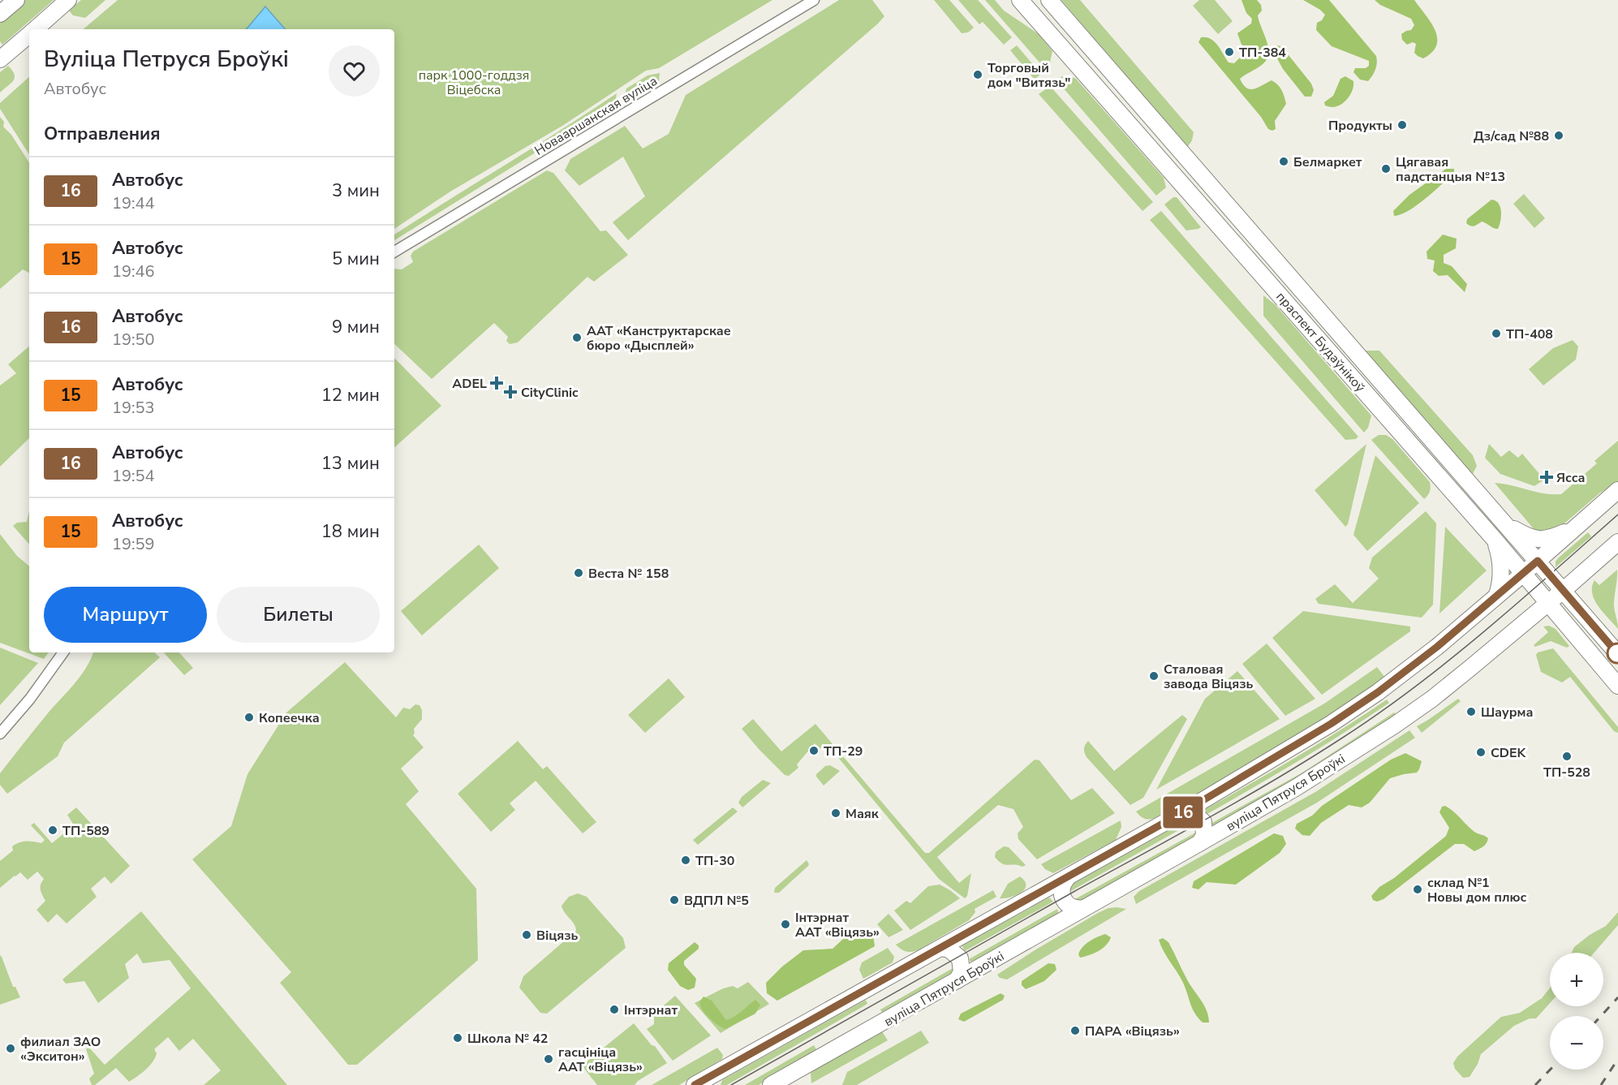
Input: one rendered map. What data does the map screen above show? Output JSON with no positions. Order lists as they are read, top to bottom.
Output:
{
  "streets": {
    "main road": ["праспект Будаўнікоў", "вуліца Пятруся Броўкі"],
    "street": ["Новааршанская вуліца"]
  },
  "crossings": [
    ["праспект Будаўнікоў", "вуліца Пятруся Броўкі"]
  ],
  "parks": ["парк 1000-годдзя Віцебска"],
  "places": {
    "other": [
      "ТП-384",
      "Торговый дом \"Витязь\"",
      "Продукты",
      "Дз/сад №88",
      "Белмаркет",
      "Цягавая падстанцыя №13",
      "ТП-408",
      "ААТ «Канструктарскае бюро «Дысплей»",
      "Веста № 158",
      "Сталовая завода Віцязь",
      "Шаурма",
      "Копеечка",
      "ТП-29",
      "CDEK",
      "ТП-528",
      "Маяк",
      "ТП-589",
      "ТП-30",
      "склад №1 Новы дом плюс",
      "ВДПЛ №5",
      "Інтэрнат ААТ «Віцязь»",
      "Віцязь",
      "Інтэрнат",
      "ПАРА «Віцязь»",
      "Школа № 42",
      "филиал ЗАО «Экситон»",
      "гасцініца ААТ «Віцязь»"
    ],
    "health": ["ADEL", "CityClinic", "Ясса"]
  },
  "lines": ["bus line 16"],
  "page": {
    "on_map": "16",
    "heading": [
      ["Вуліца Петруся Броўкі", "Автобус"],
      "Отправления"
    ],
    "list": [
      {
        "mark": "16",
        "name": "Автобус",
        "note": "19:44",
        "value": "3 мин"
      },
      {
        "mark": "15",
        "name": "Автобус",
        "note": "19:46",
        "value": "5 мин"
      },
      {
        "mark": "16",
        "name": "Автобус",
        "note": "19:50",
        "value": "9 мин"
      },
      {
        "mark": "15",
        "name": "Автобус",
        "note": "19:53",
        "value": "12 мин"
      },
      {
        "mark": "16",
        "name": "Автобус",
        "note": "19:54",
        "value": "13 мин"
      },
      {
        "mark": "15",
        "name": "Автобус",
        "note": "19:59",
        "value": "18 мин"
      }
    ],
    "buttons": ["Маршрут", "Билеты"],
    "map_buttons": ["+", "−"]
  }
}
